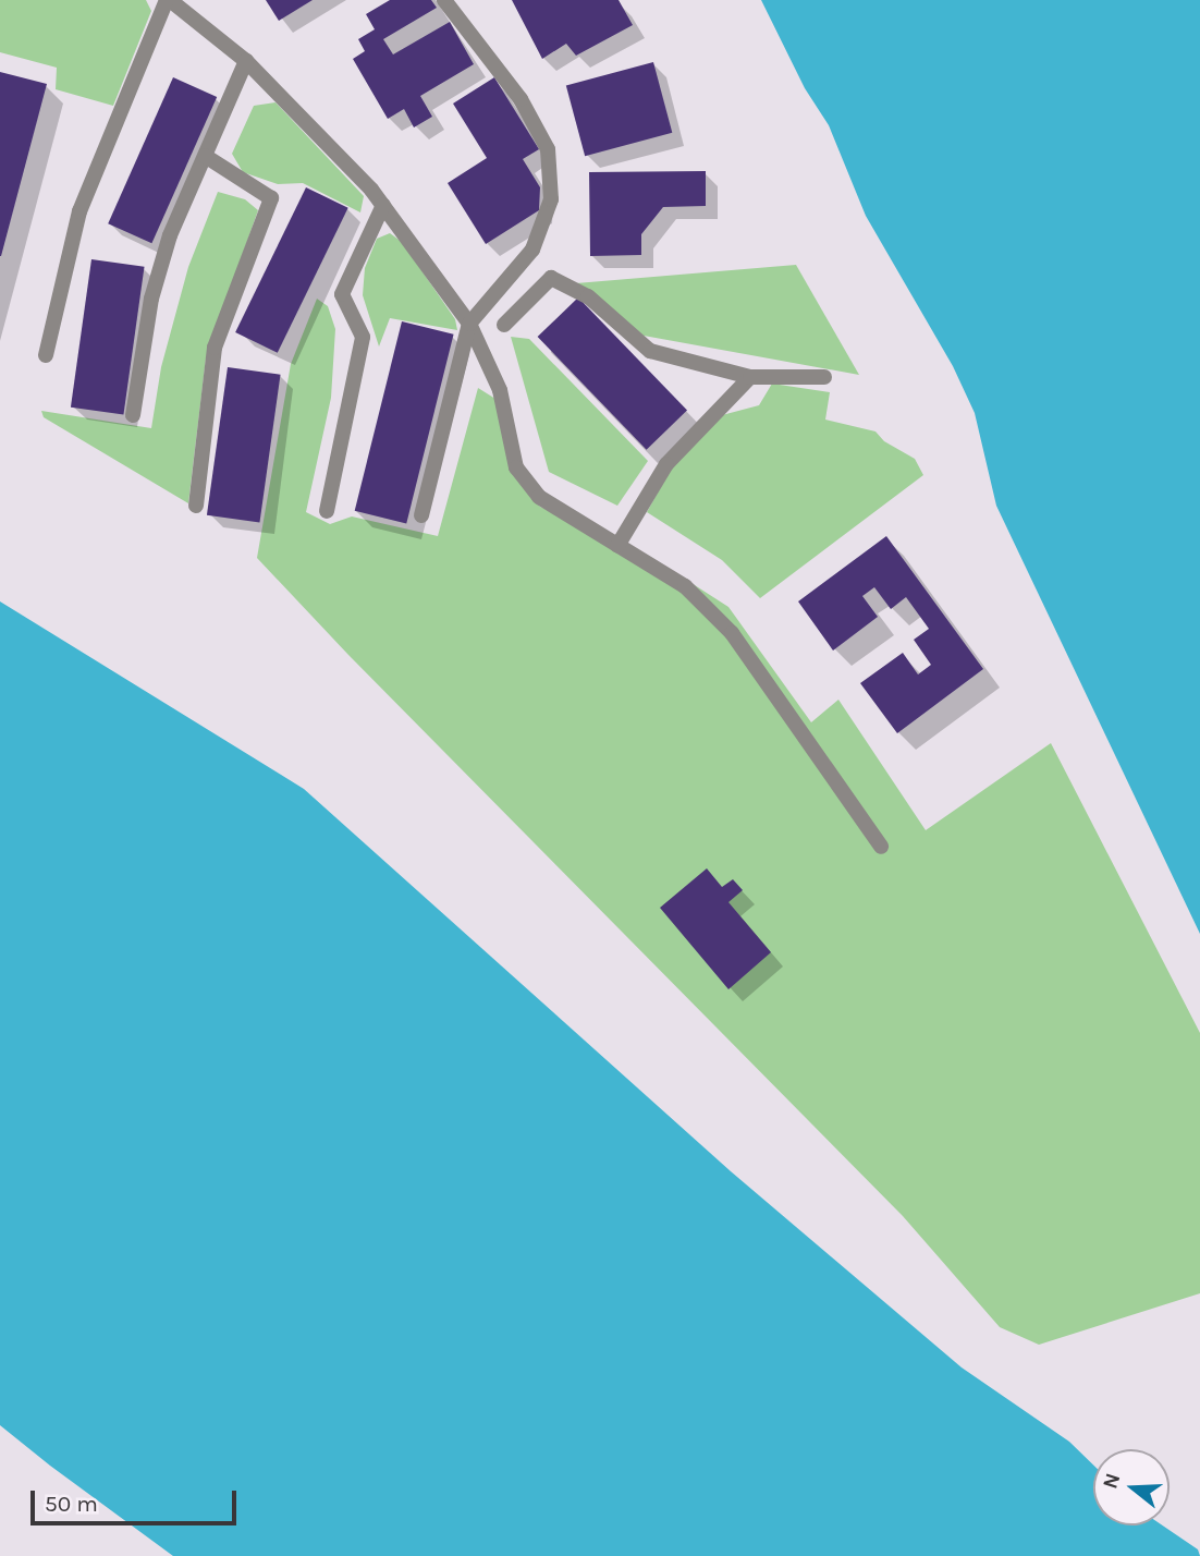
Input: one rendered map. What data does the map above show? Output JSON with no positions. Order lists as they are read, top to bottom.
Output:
{
  "scale_bar": "50 m",
  "north": "left"
}
